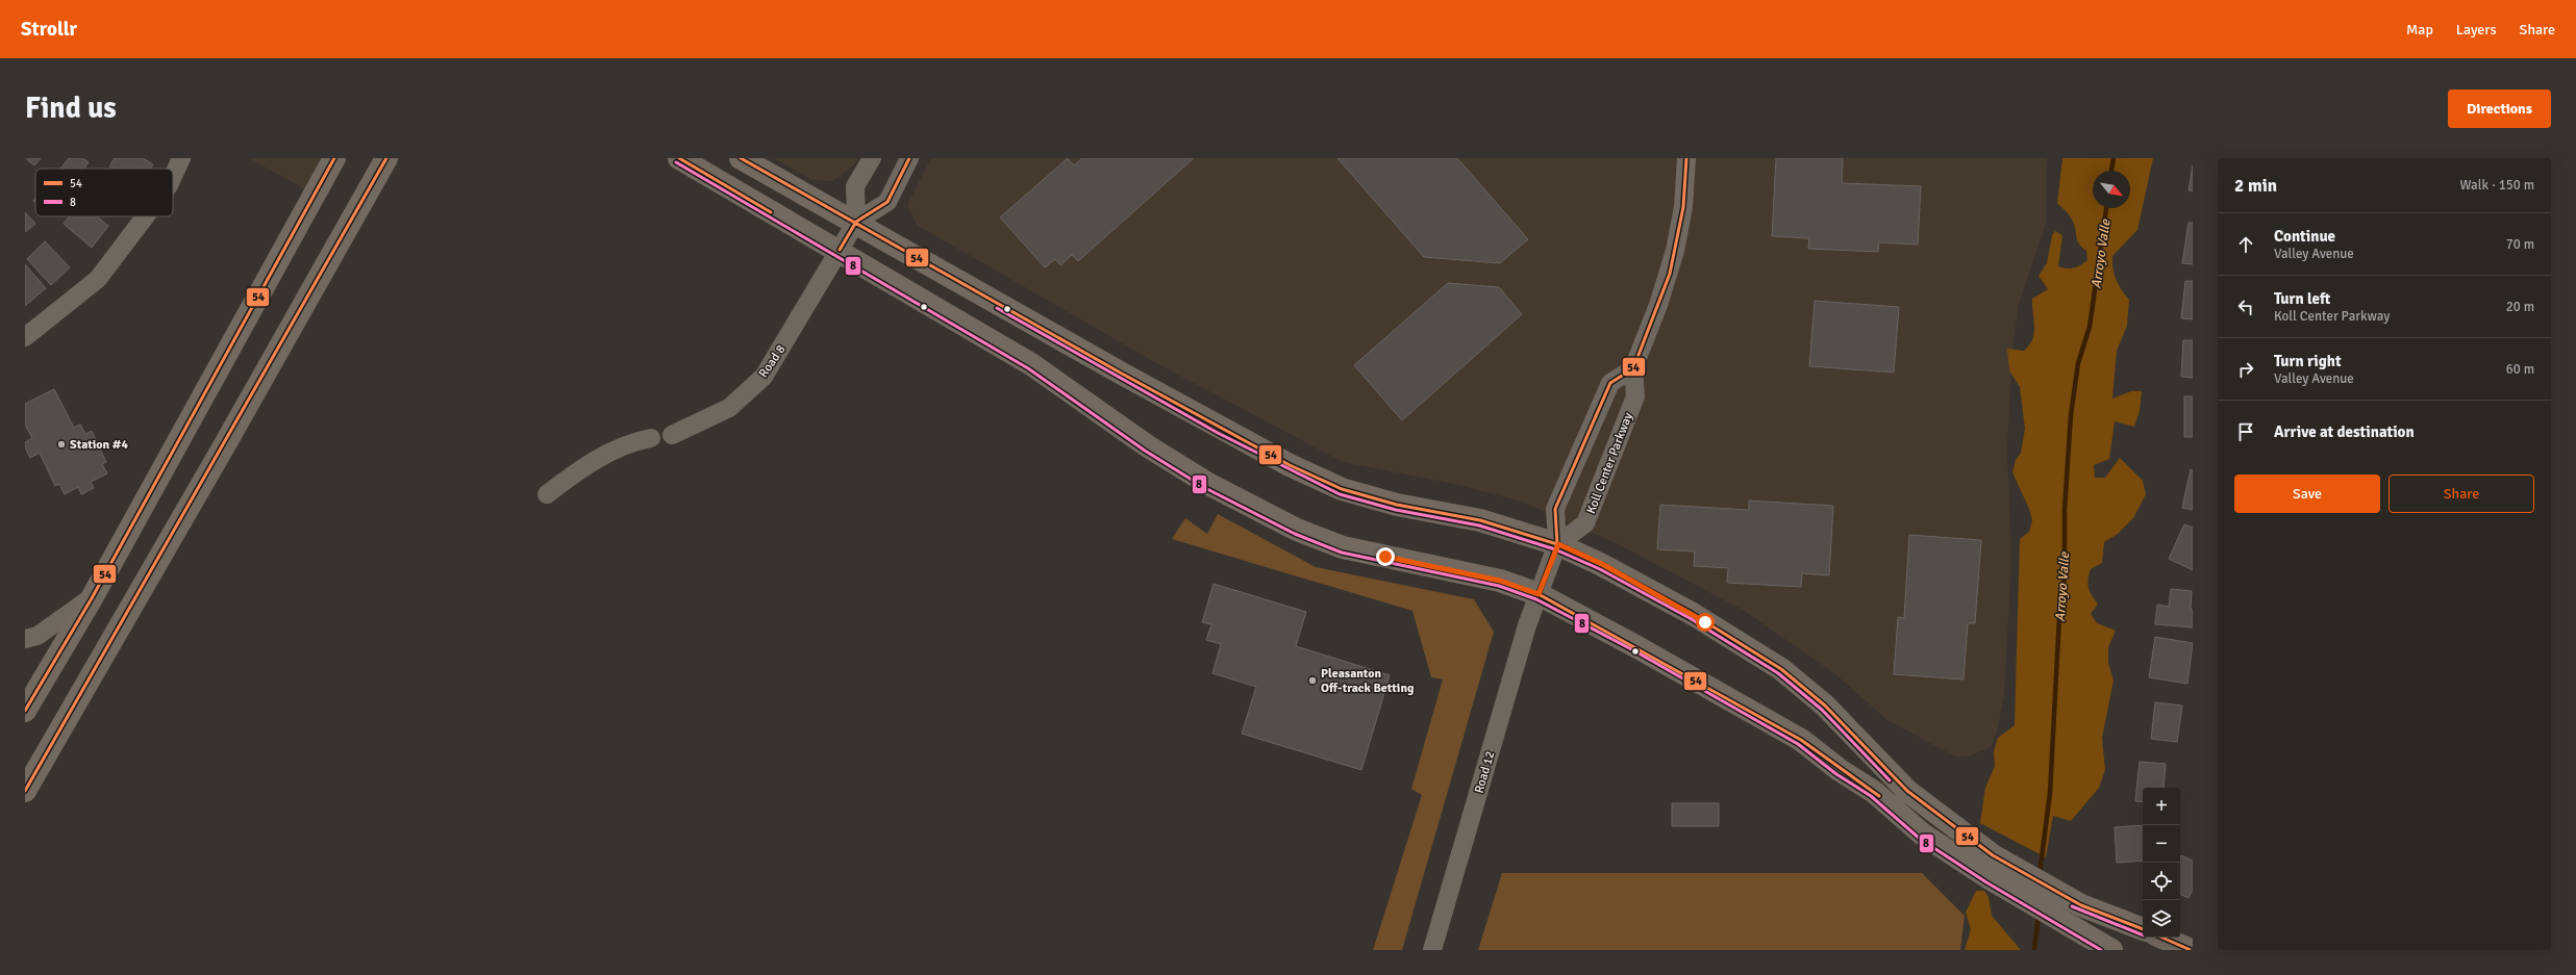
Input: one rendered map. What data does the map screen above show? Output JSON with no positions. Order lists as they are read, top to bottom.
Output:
{
  "streets": {
    "street": ["Road 8", "Koll Center Parkway", "Road 12"]
  },
  "water": ["Arroyo Valle"],
  "places": ["Station #4", "Pleasanton Off-track Betting"],
  "lines": ["transit line 54", "transit line 8"],
  "legend": ["54", "8"],
  "north": "bottom right",
  "page": {
    "header": "Strollr",
    "nav": ["Map", "Layers", "Share"],
    "buttons": [
      "Directions",
      ["Save", "Share"]
    ],
    "title": "Find us",
    "heading": ["2 min", "Walk · 150 m"],
    "list": [
      ["Continue", "Valley Avenue", "70 m"],
      ["Turn left", "Koll Center Parkway", "20 m"],
      ["Turn right", "Valley Avenue", "60 m"],
      "Arrive at destination"
    ],
    "map_buttons": ["+", "−"]
  }
}
